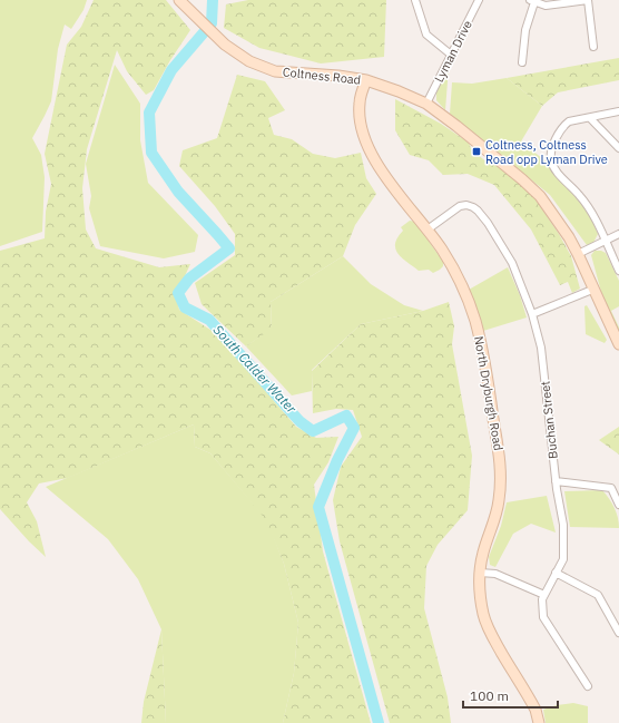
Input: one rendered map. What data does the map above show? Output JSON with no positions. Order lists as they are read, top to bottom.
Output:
{
  "streets": {
    "street": [
      "Lyman Drive",
      "Coltness Road",
      "North Dryburgh Road",
      "Buchan Street"
    ]
  },
  "crossings": [
    ["Lyman Drive", "Coltness Road"],
    ["Coltness Road", "North Dryburgh Road"],
    ["North Dryburgh Road", "Buchan Street"]
  ],
  "water": ["South Calder Water"],
  "places": {
    "transit": ["Coltness, Coltness Road opp Lyman Drive"]
  },
  "scale_bar": "100 m"
}
